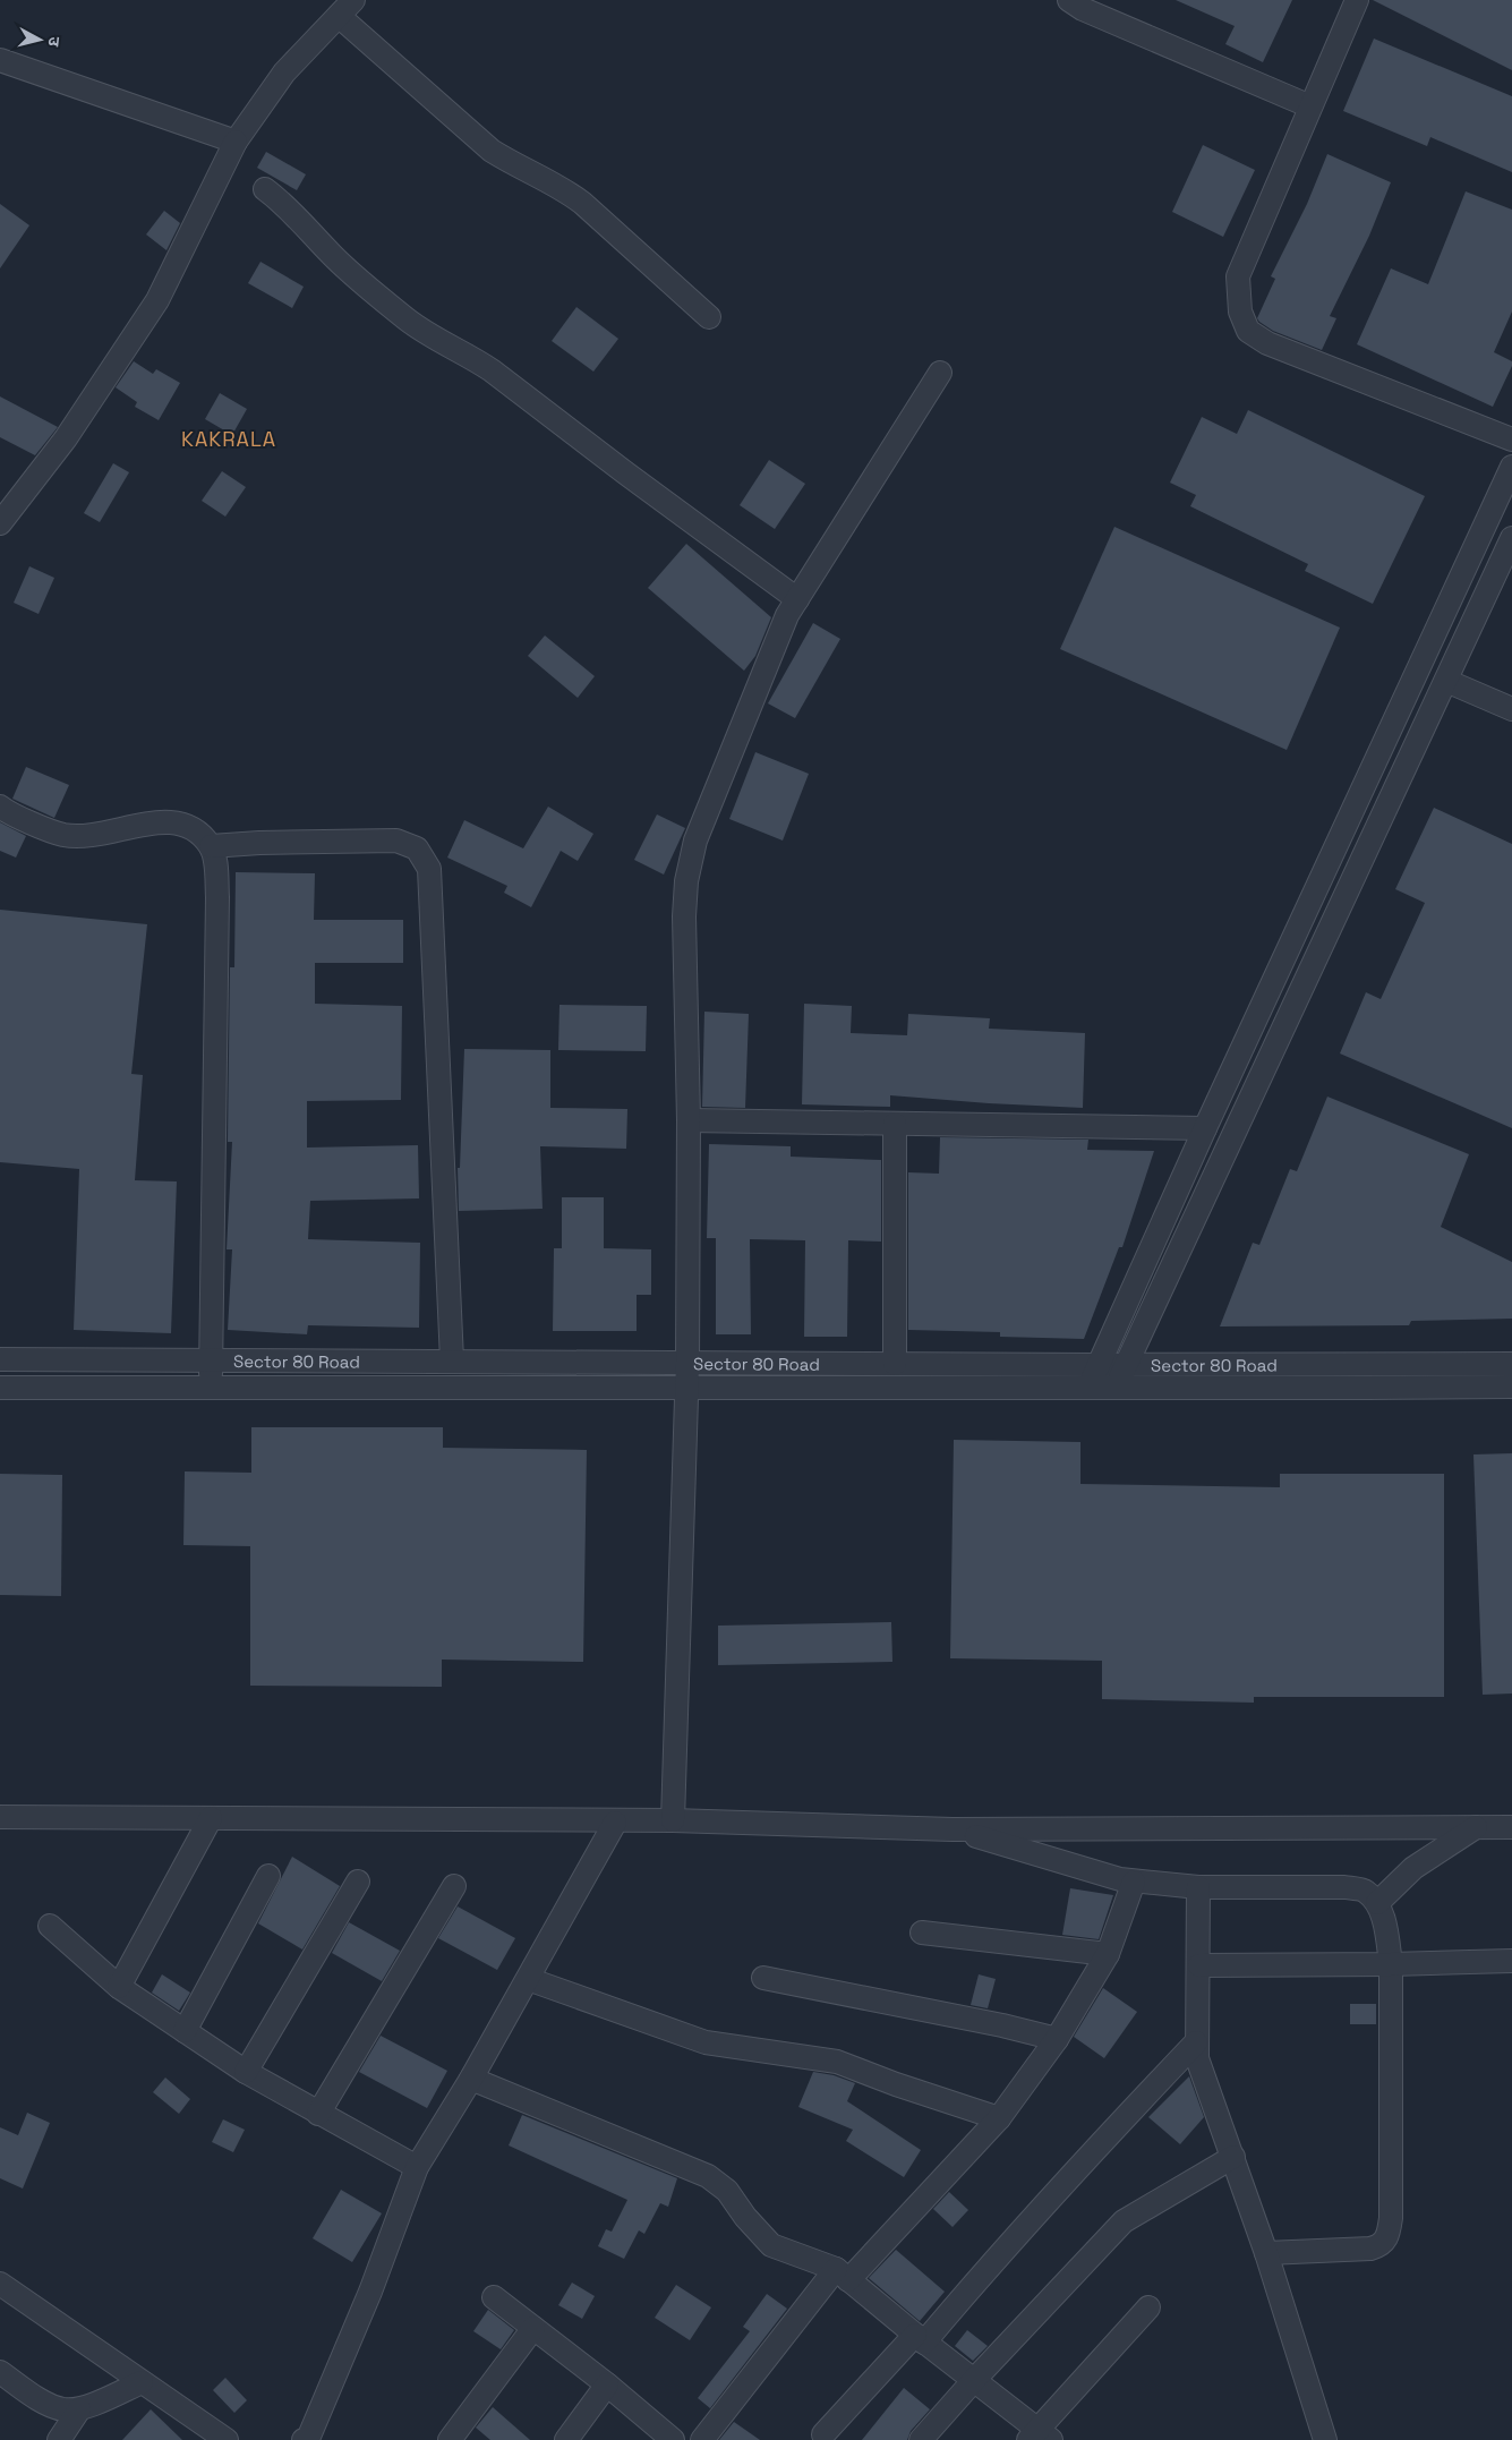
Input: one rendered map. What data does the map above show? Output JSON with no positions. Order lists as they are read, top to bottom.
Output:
{
  "streets": {
    "street": ["Sector 80 Road"]
  },
  "districts": ["KAKRALA"],
  "north": "right"
}
